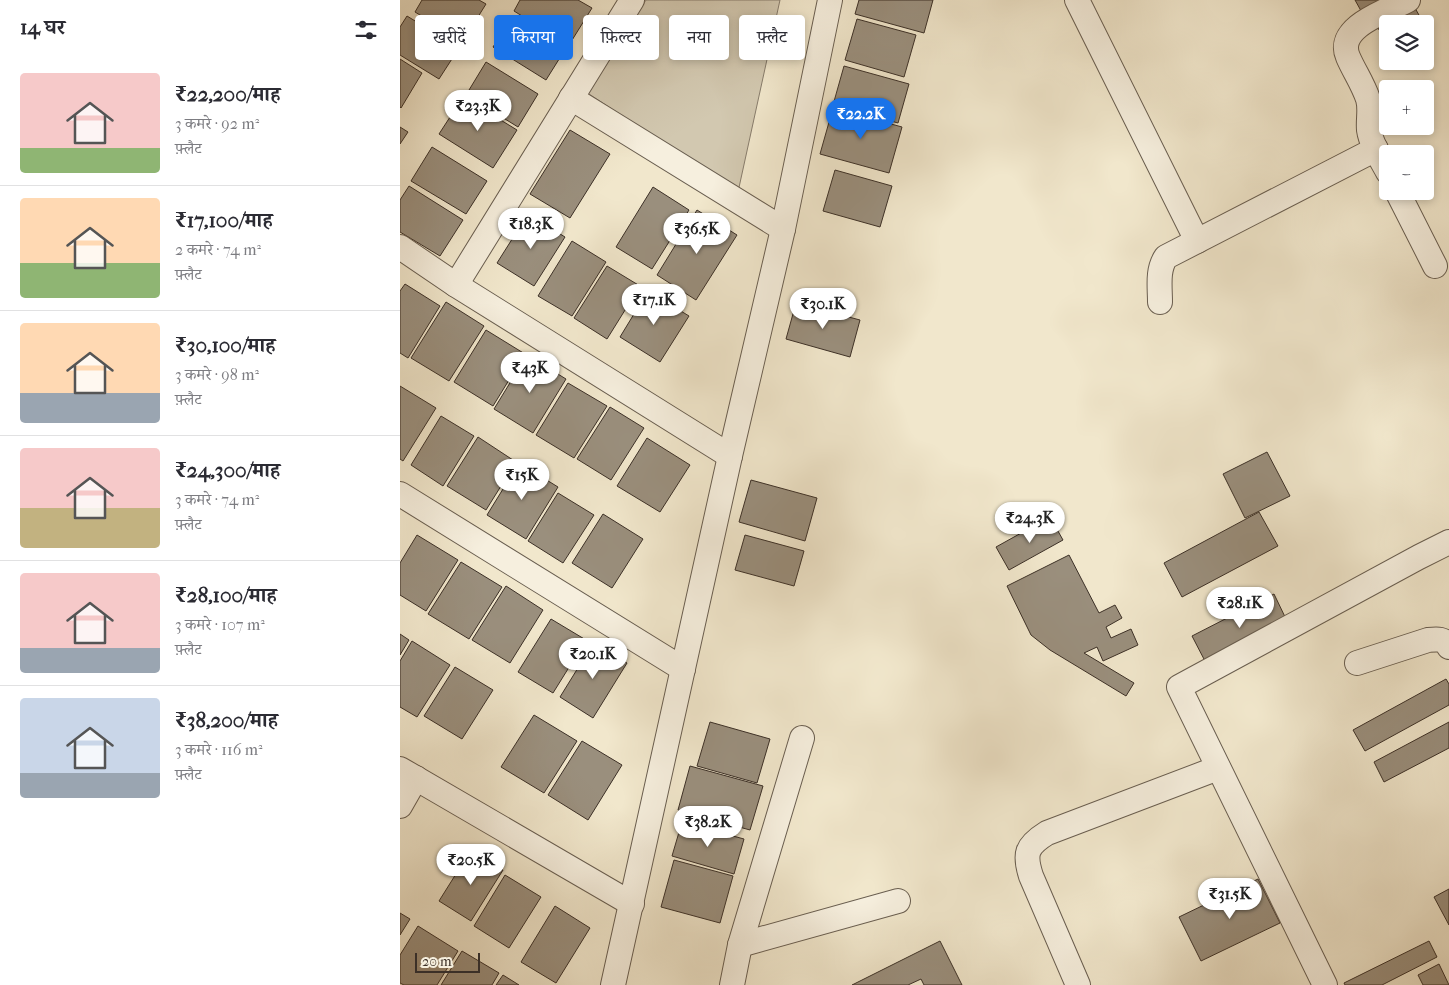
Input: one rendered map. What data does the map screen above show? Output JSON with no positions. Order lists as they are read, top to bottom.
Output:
{
  "scale_bar": "20 m",
  "page": {
    "heading": "14 घर",
    "map_buttons": ["+", "−"],
    "chip": [
      "खरीदें",
      "किराया",
      "फ़िल्टर",
      "नया",
      "फ़्लैट"
    ],
    "list": [
      {
        "name": "₹22,200/माह",
        "note": "3 कमरे · 92 m² · फ़्लैट"
      },
      {
        "name": "₹17,100/माह",
        "note": "2 कमरे · 74 m² · फ़्लैट"
      },
      {
        "name": "₹30,100/माह",
        "note": "3 कमरे · 98 m² · फ़्लैट"
      },
      {
        "name": "₹24,300/माह",
        "note": "3 कमरे · 74 m² · फ़्लैट"
      },
      {
        "name": "₹28,100/माह",
        "note": "3 कमरे · 107 m² · फ़्लैट"
      },
      {
        "name": "₹38,200/माह",
        "note": "3 कमरे · 116 m² · फ़्लैट"
      }
    ],
    "price": [
      "₹23.3K",
      "₹22.2K",
      "₹18.3K",
      "₹36.5K",
      "₹17.1K",
      "₹30.1K",
      "₹43K",
      "₹15K",
      "₹24.3K",
      "₹28.1K",
      "₹20.1K",
      "₹38.2K",
      "₹20.5K",
      "₹31.5K"
    ],
    "scale": "20 m"
  }
}
